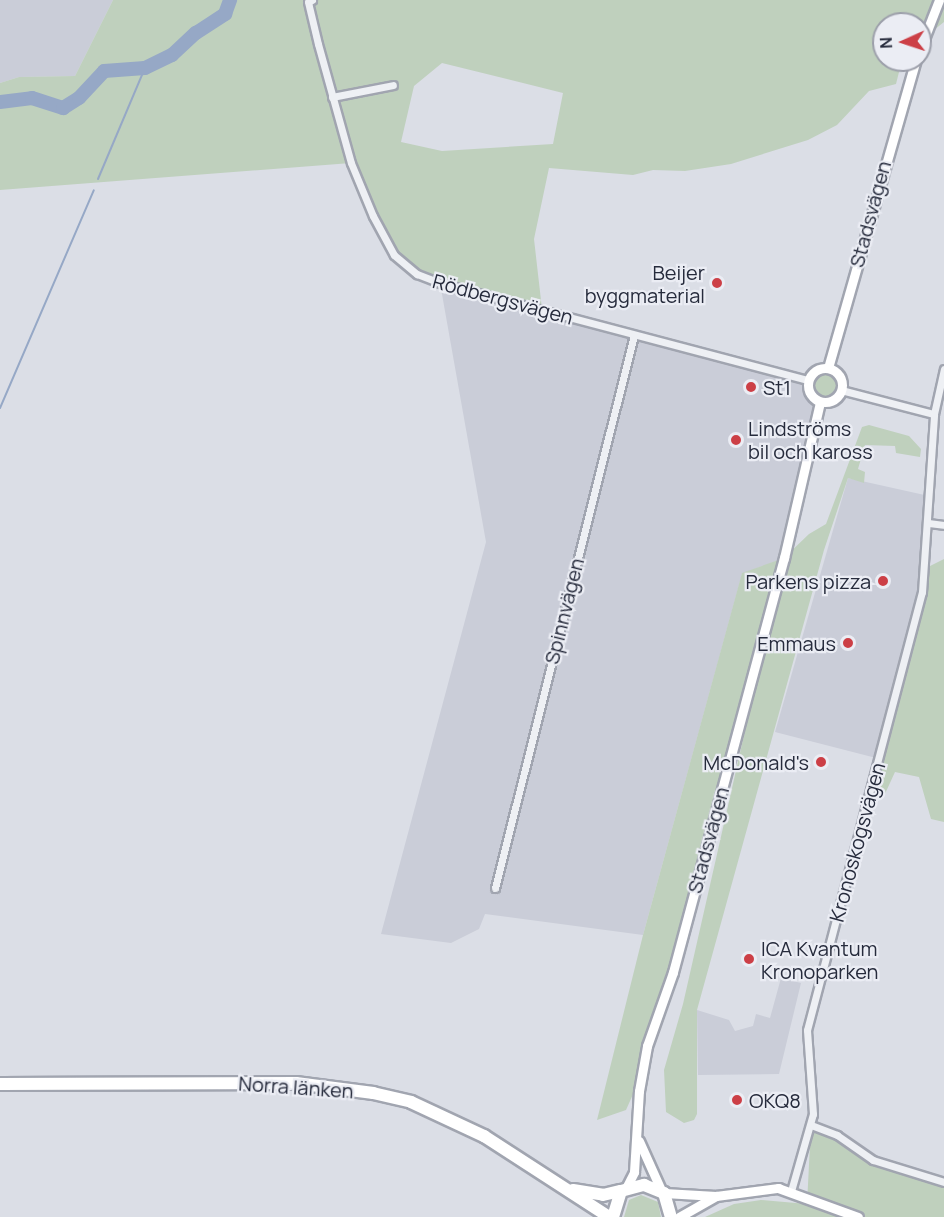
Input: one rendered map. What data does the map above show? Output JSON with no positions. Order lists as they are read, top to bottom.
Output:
{
  "streets": {
    "highway": ["Norra länken"],
    "main road": ["Stadsvägen"],
    "street": ["Rödbergsvägen", "Spinnvägen", "Kronoskogsvägen"]
  },
  "crossings": [
    ["Stadsvägen", "Rödbergsvägen"],
    ["Stadsvägen", "Norra länken"],
    ["Rödbergsvägen", "Spinnvägen"]
  ],
  "places": [
    "Beijer byggmaterial",
    "St1",
    "Lindströms bil och kaross",
    "Parkens pizza",
    "Emmaus",
    "McDonald's",
    "ICA Kvantum Kronoparken",
    "OKQ8"
  ],
  "north": "left"
}
